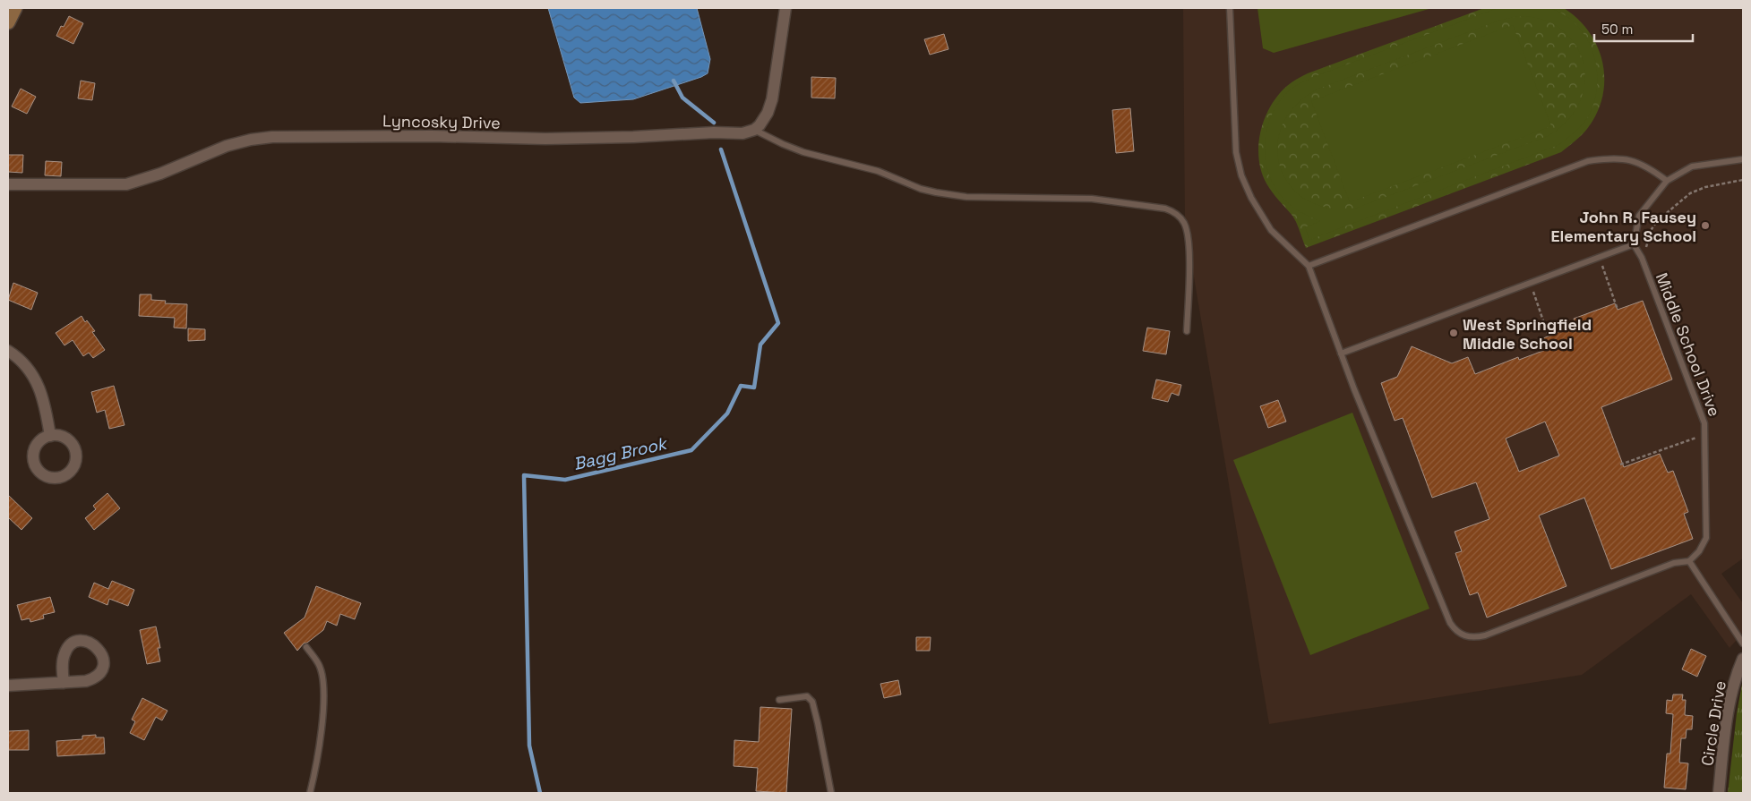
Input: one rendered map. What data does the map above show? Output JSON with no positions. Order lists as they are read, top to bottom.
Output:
{
  "streets": {
    "street": ["Lyncosky Drive", "Circle Drive"],
    "lane": ["Middle School Drive"]
  },
  "water": ["Bagg Brook"],
  "places": ["John R. Fausey Elementary School", "West Springfield Middle School"],
  "scale_bar": "50 m"
}
